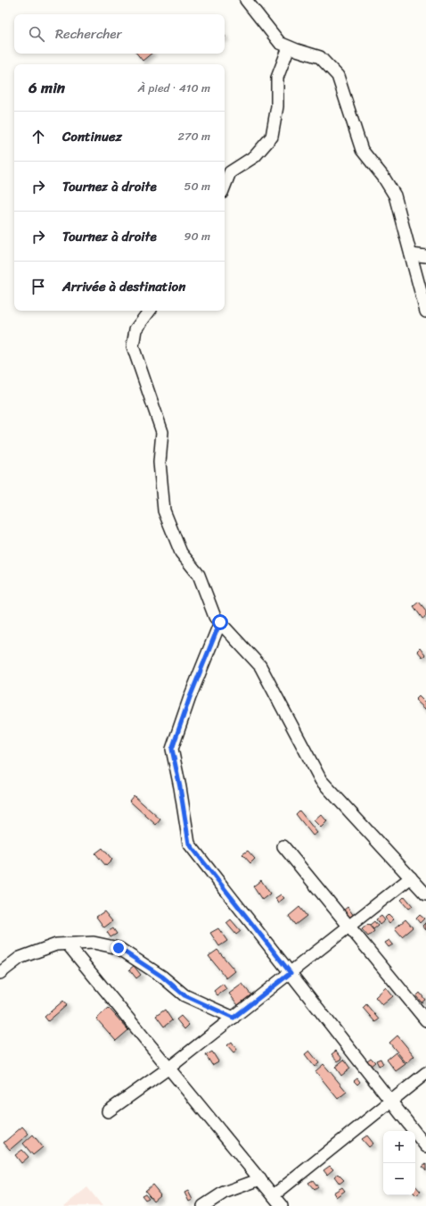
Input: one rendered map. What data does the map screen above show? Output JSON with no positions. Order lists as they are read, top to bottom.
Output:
{
  "page": {
    "search": "Rechercher",
    "heading": ["6 min", "À pied · 410 m"],
    "list": [
      ["Continuez", "270 m"],
      ["Tournez à droite", "50 m"],
      ["Tournez à droite", "90 m"],
      "Arrivée à destination"
    ],
    "map_buttons": ["+", "−"]
  }
}
